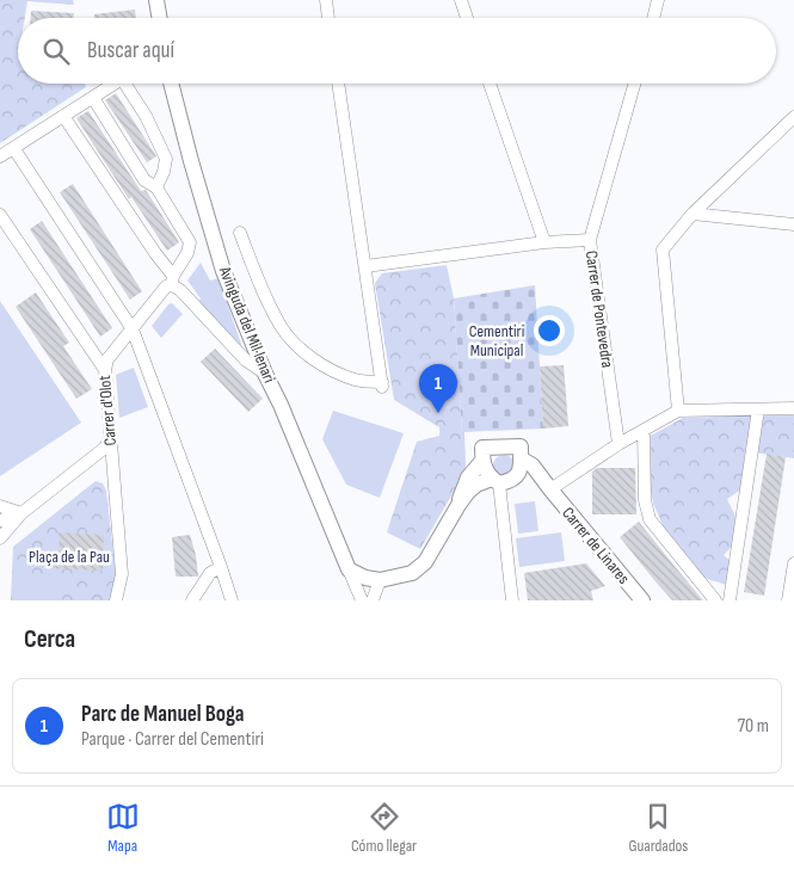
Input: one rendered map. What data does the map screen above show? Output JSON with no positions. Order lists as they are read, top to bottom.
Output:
{
  "streets": {
    "street": [
      "Carrer de Pontevedra",
      "Avinguda del Mil·lenari",
      "Carrer d'Olot",
      "Carrer de Linares"
    ]
  },
  "parks": ["Cementiri Municipal", "Plaça de la Pau"],
  "page": {
    "search": "Buscar aquí",
    "pins": "1",
    "heading": "Cerca",
    "list": [
      {
        "mark": "1",
        "name": "Parc de Manuel Boga",
        "note": "Parque · Carrer del Cementiri",
        "value": "70 m"
      }
    ],
    "nav": ["Mapa", "Cómo llegar", "Guardados"]
  }
}
